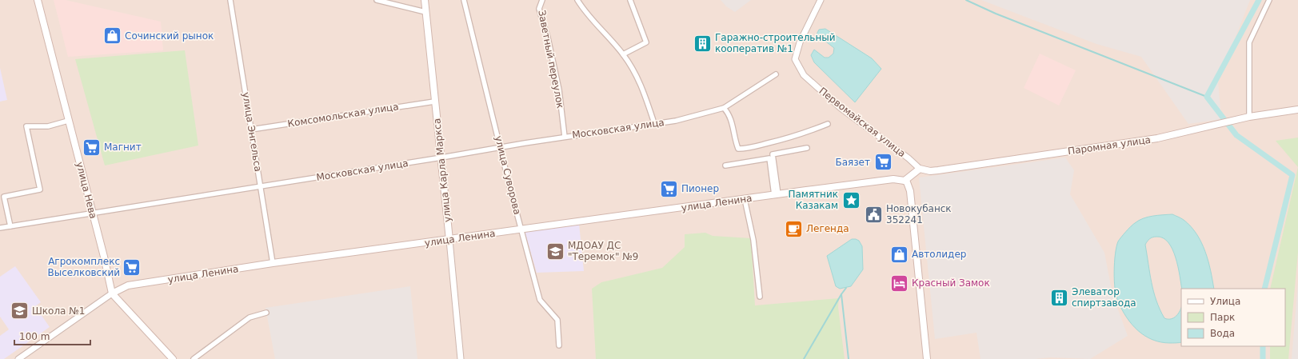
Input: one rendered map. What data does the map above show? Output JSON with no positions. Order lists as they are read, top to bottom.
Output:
{
  "streets": {
    "main road": [
      "Паромная улица",
      "улица Карла Маркса",
      "улица Нева",
      "улица Ленина"
    ],
    "street": [
      "Заветный переулок",
      "Комсомольская улица",
      "Первомайская улица",
      "Московская улица",
      "улица Энгельса",
      "улица Суворова"
    ]
  },
  "crossings": [
    ["Заветный переулок", "Московская улица"],
    ["Комсомольская улица", "улица Энгельса"],
    ["Комсомольская улица", "улица Карла Маркса"],
    ["Первомайская улица", "Паромная улица"],
    ["Московская улица", "улица Энгельса"],
    ["Московская улица", "улица Карла Маркса"],
    ["Московская улица", "улица Суворова"],
    ["Московская улица", "улица Нева"],
    ["улица Энгельса", "улица Ленина"],
    ["улица Карла Маркса", "улица Ленина"],
    ["улица Суворова", "улица Ленина"],
    ["улица Нева", "улица Ленина"]
  ],
  "places": {
    "shop": ["Сочинский рынок", "Автолидер"],
    "building": ["Гаражно-строительный кооператив №1", "Элеватор спиртзавода"],
    "supermarket": [
      "Магнит",
      "Баязет",
      "Пионер",
      "Агрокомплекс Выселковский"
    ],
    "place": ["Памятник Казакам"],
    "public building": ["Новокубанск 352241"],
    "cafe": ["Легенда"],
    "school or university": ["МДОАУ ДС \"Теремок\" №9", "Школа №1"],
    "hotel": ["Красный Замок"]
  },
  "legend": ["Улица", "Парк", "Вода"],
  "scale_bar": "100 m"
}
